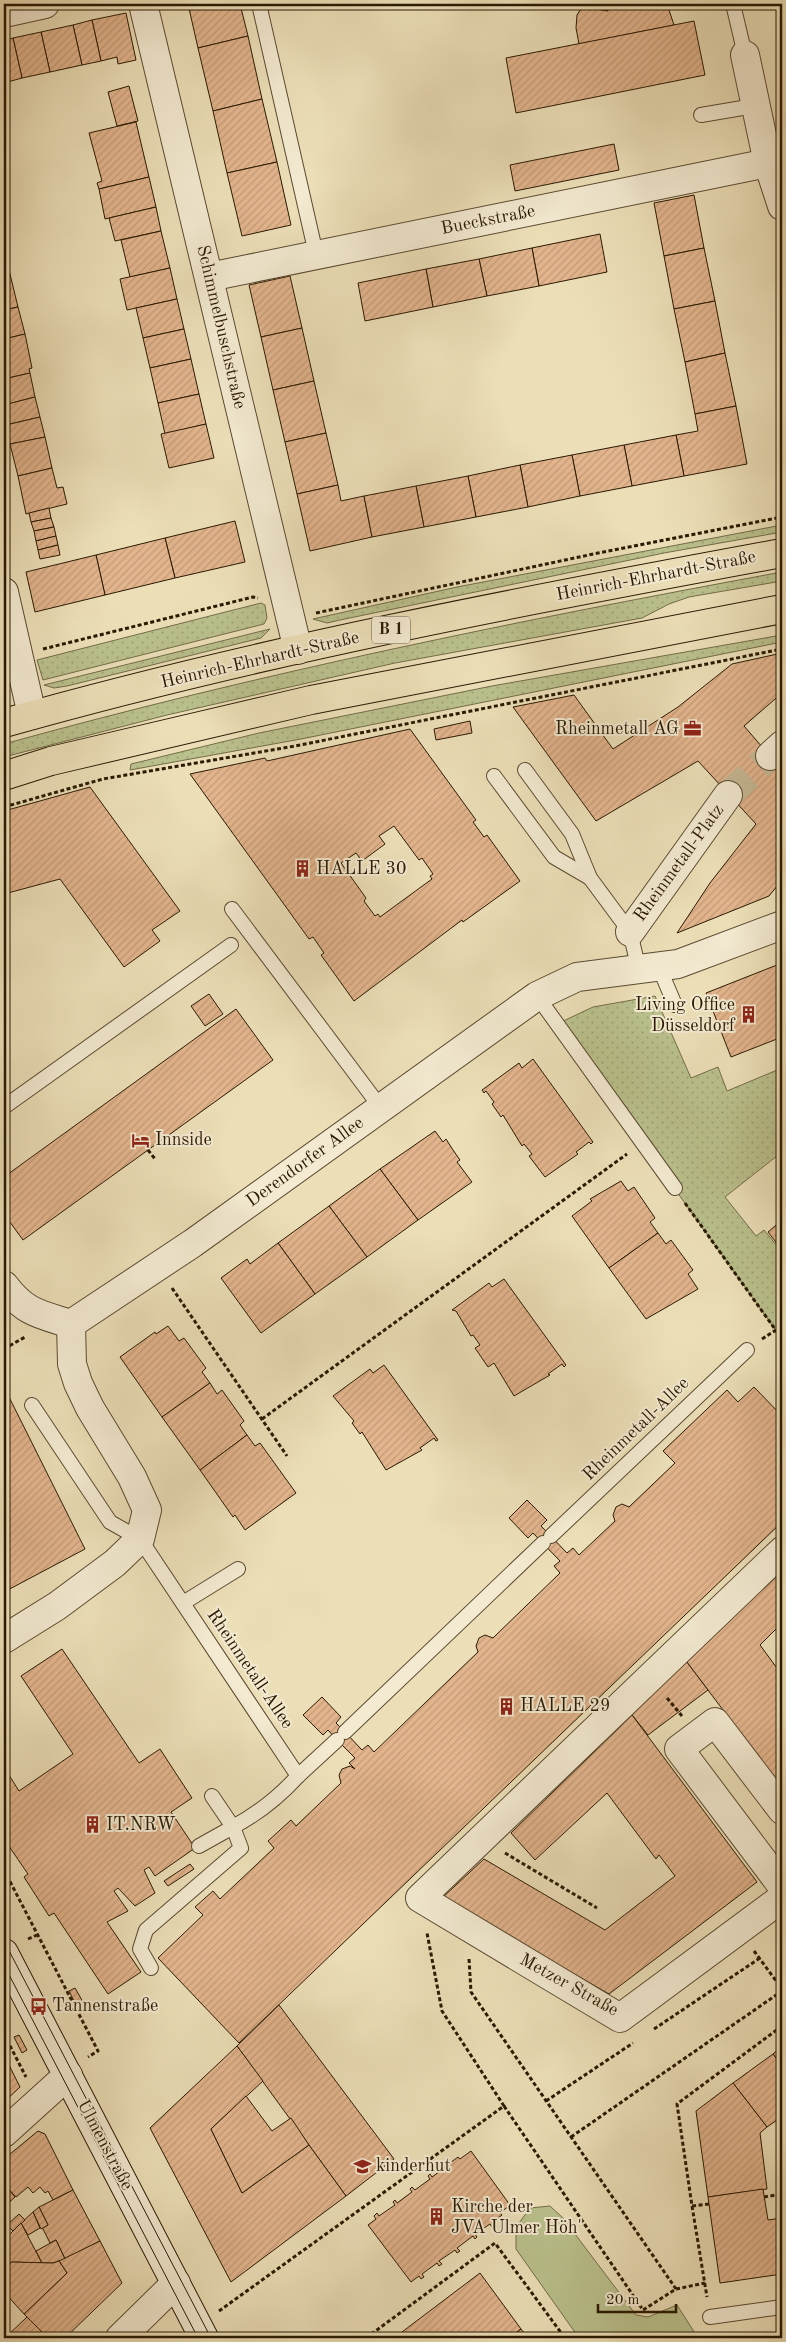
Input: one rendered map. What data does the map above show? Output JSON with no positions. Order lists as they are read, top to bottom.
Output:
{
  "streets": {
    "main road": ["Heinrich-Ehrhardt-Straße", "B 1"],
    "street": [
      "Bueckstraße",
      "Schimmelbuschstraße",
      "Rheinmetall-Platz",
      "Derendorfer Allee",
      "Metzer Straße",
      "Ulmenstraße"
    ],
    "lane": ["Rheinmetall-Allee"]
  },
  "crossings": [
    ["Bueckstraße", "Schimmelbuschstraße"],
    ["Schimmelbuschstraße", "Heinrich-Ehrhardt-Straße"]
  ],
  "places": {
    "office": ["Rheinmetall AG"],
    "building": [
      "HALLE 30",
      "Living Office Düsseldorf",
      "HALLE 29",
      "IT.NRW",
      "Kirche der JVA Ulmer Höh'"
    ],
    "hotel": ["Innside"],
    "bus stop": ["Tannenstraße"],
    "school or university": ["kinderhut"]
  },
  "scale_bar": "20 m"
}
